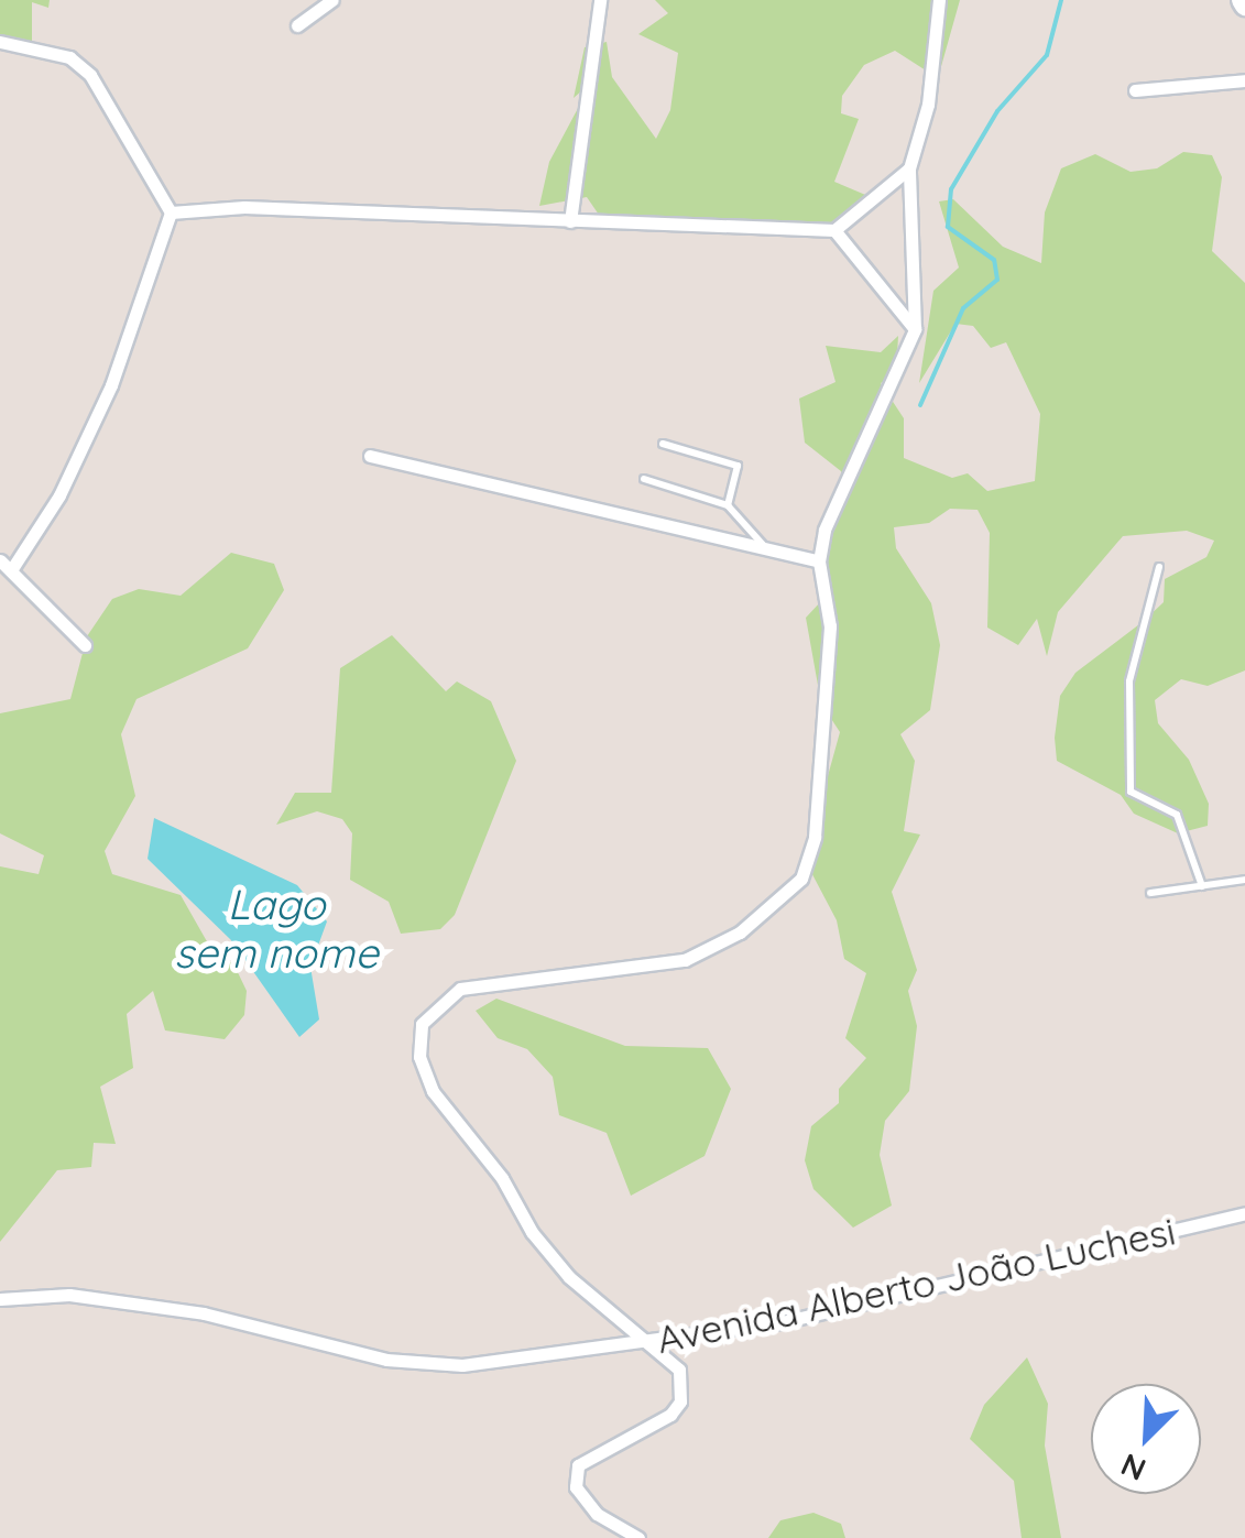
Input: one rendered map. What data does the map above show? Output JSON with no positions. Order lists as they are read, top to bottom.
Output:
{
  "streets": {
    "street": ["Avenida Alberto João Luchesi"]
  },
  "water": ["Lago sem nome"],
  "north": "bottom left"
}
